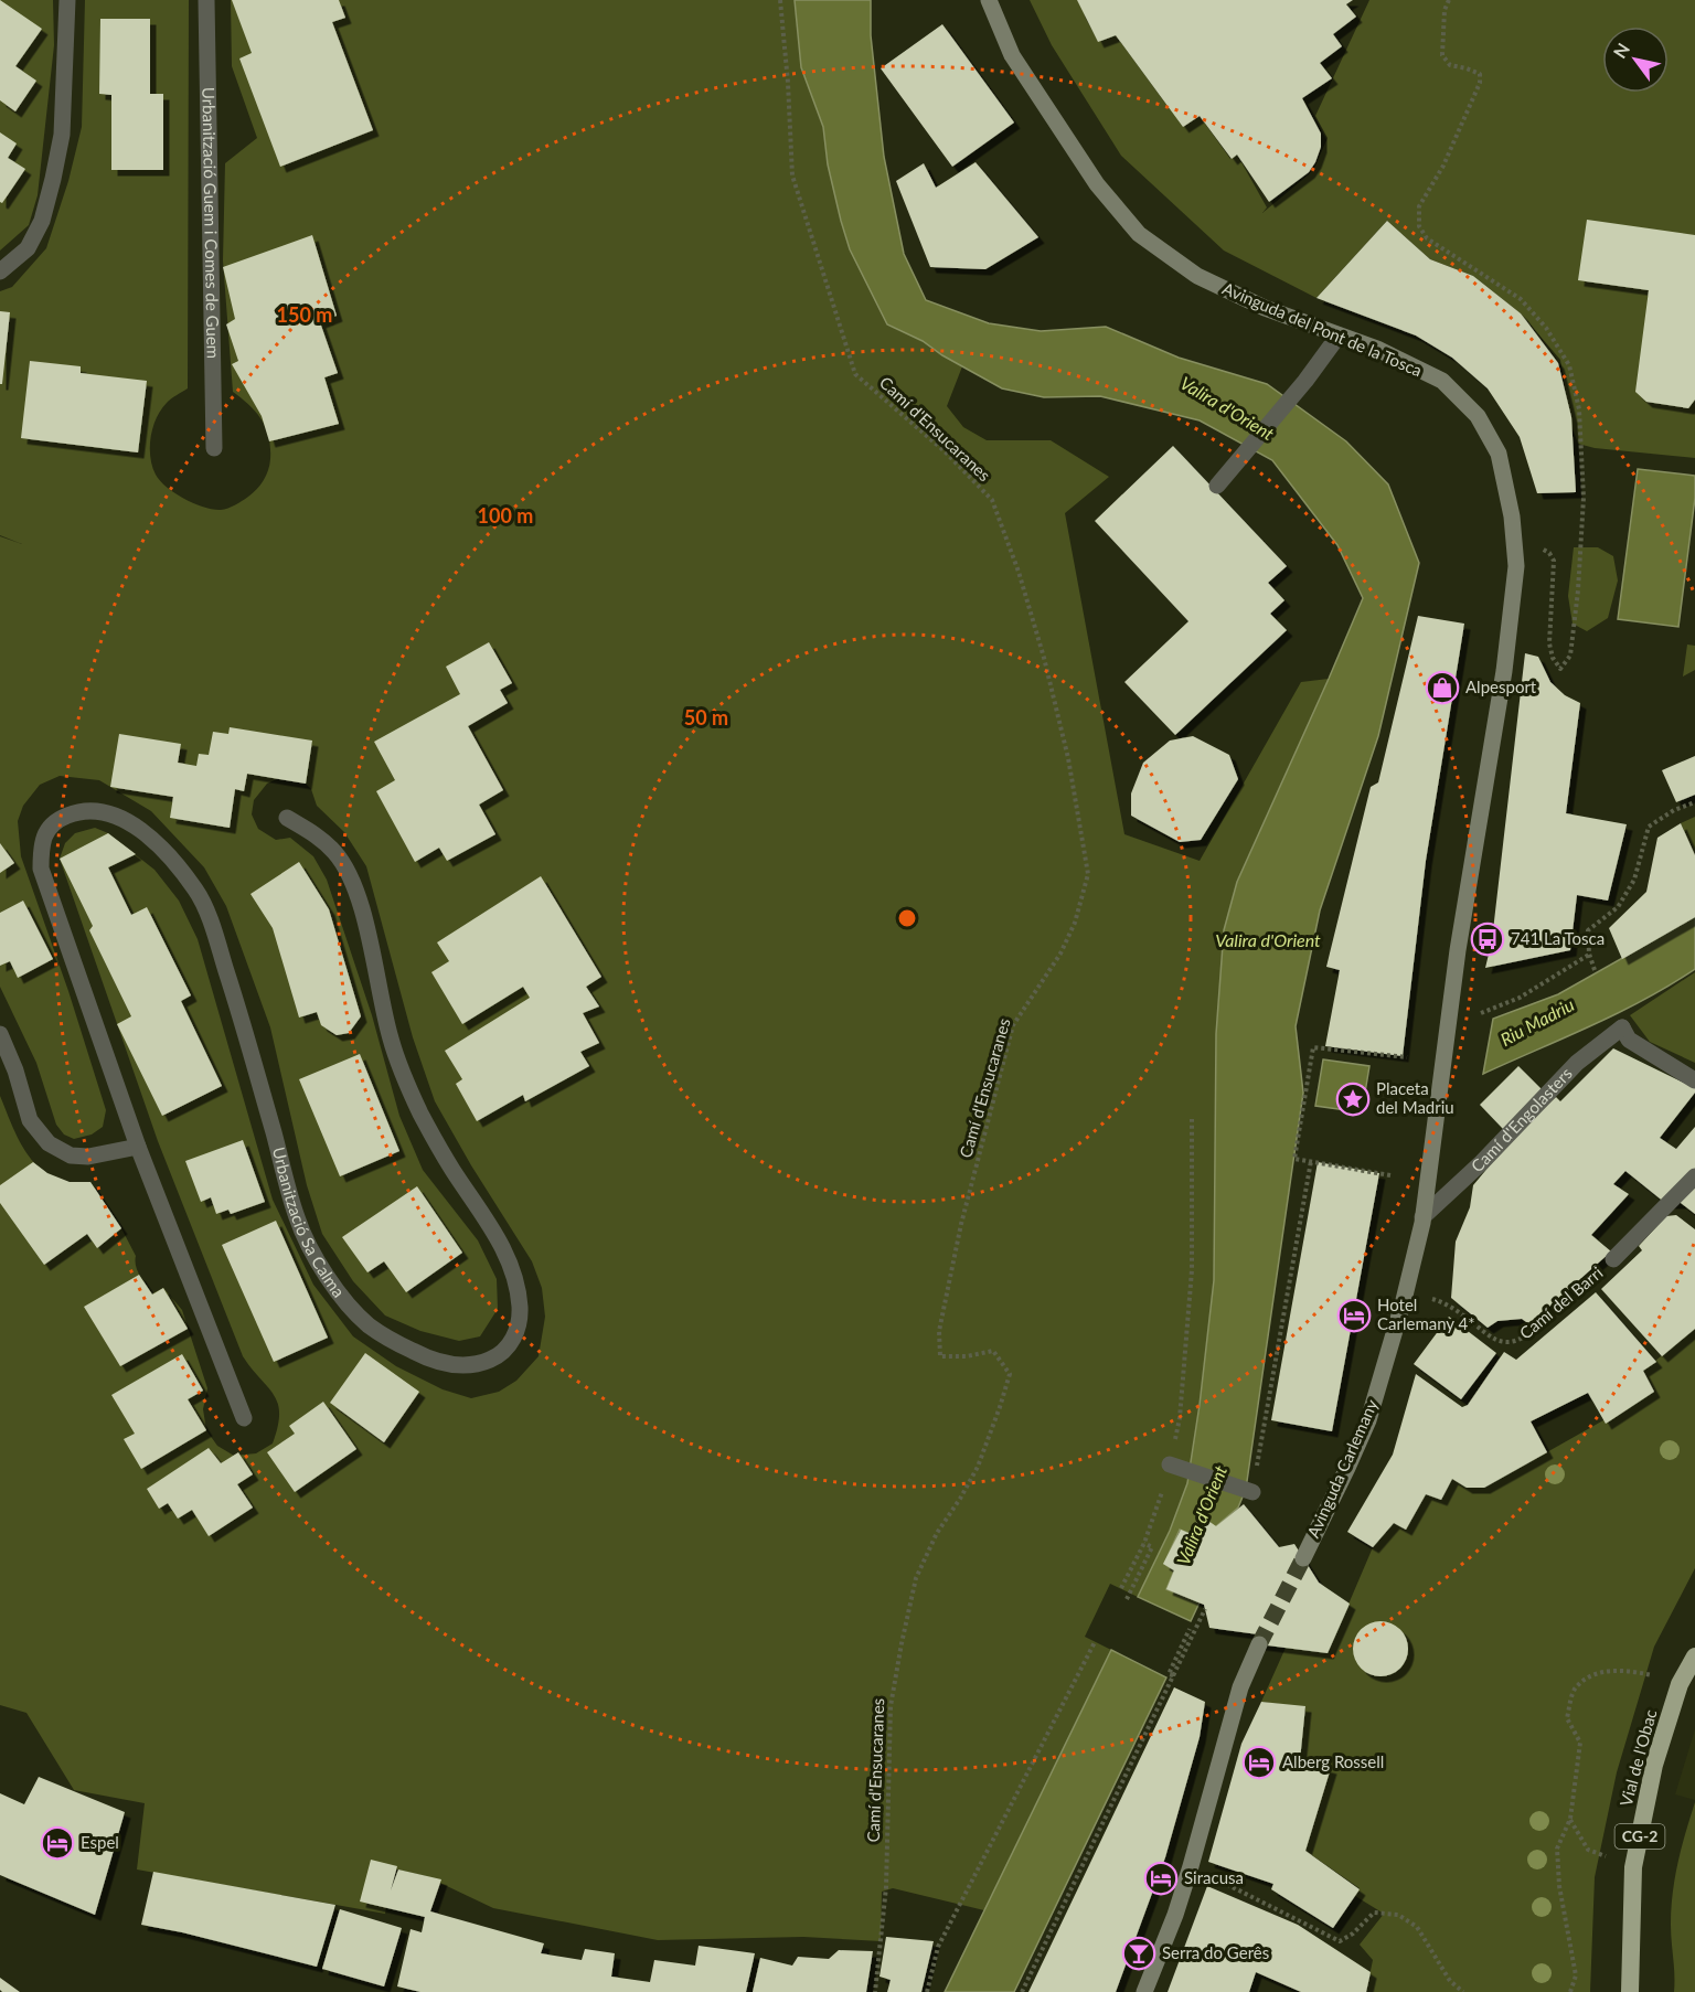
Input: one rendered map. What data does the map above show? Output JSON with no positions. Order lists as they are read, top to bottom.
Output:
{
  "streets": {
    "highway": ["Vial de l'Obac", "CG-2"],
    "main road": ["Avinguda del Pont de la Tosca", "Avinguda Carlemany"],
    "street": [
      "Urbanització Guem i Comes de Guem",
      "Camí d'Engolasters",
      "Urbanització Sa Calma",
      "Camí del Barri"
    ],
    "path": ["Camí d'Ensucaranes"]
  },
  "crossings": [
    ["Avinguda del Pont de la Tosca", "Avinguda Carlemany"],
    ["Camí d'Engolasters", "Avinguda Carlemany"],
    ["Camí del Barri", "Avinguda Carlemany"]
  ],
  "water": ["Valira d'Orient", "Riu Madriu"],
  "places": {
    "shop": ["Alpesport"],
    "bus stop": ["741 La Tosca"],
    "place": ["Placeta del Madriu"],
    "hotel": [
      "Hotel Carlemany 4*",
      "Alberg Rossell",
      "Espel",
      "Siracusa"
    ],
    "bar": ["Serra do Gerês"]
  },
  "north": "top left",
  "rings": ["150 m", "100 m", "50 m"]
}
